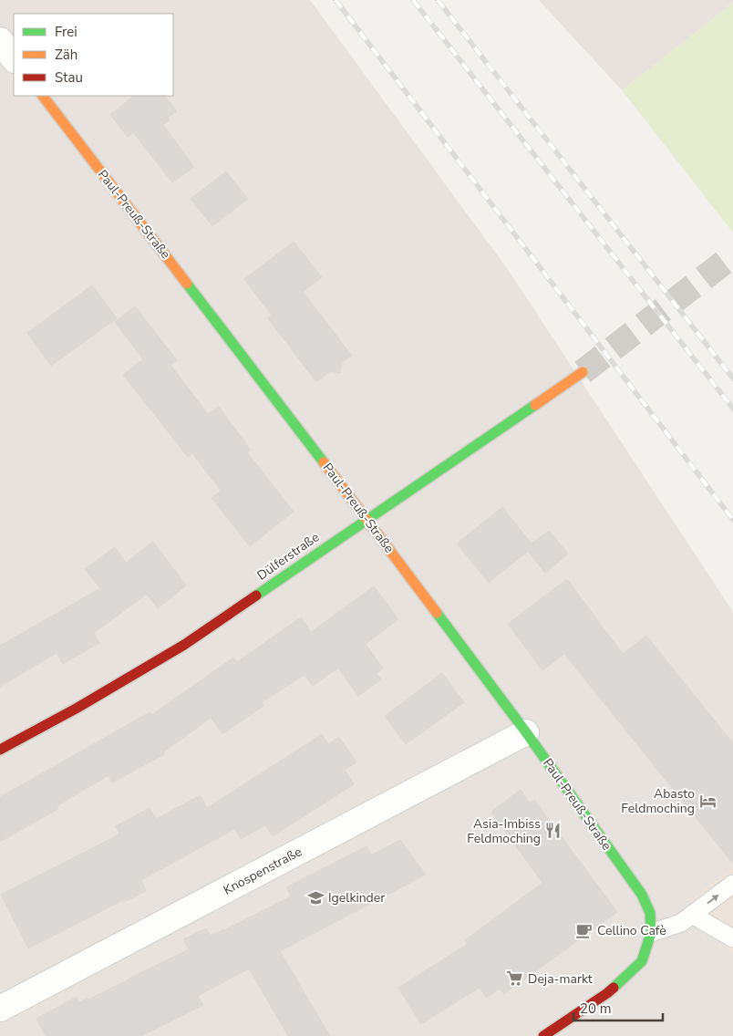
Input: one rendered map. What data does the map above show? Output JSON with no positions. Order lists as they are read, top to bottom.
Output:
{
  "streets": {
    "street": ["Paul-Preuß-Straße", "Dülferstraße", "Knospenstraße"]
  },
  "crossings": [
    ["Paul-Preuß-Straße", "Dülferstraße"],
    ["Paul-Preuß-Straße", "Knospenstraße"]
  ],
  "places": {
    "hotel": ["Abasto Feldmoching"],
    "restaurant": ["Asia-Imbiss Feldmoching"],
    "school or university": ["Igelkinder"],
    "cafe": ["Cellino Cafè"],
    "supermarket": ["Deja-markt"]
  },
  "legend": ["Frei", "Zäh", "Stau"],
  "scale_bar": "20 m"
}
